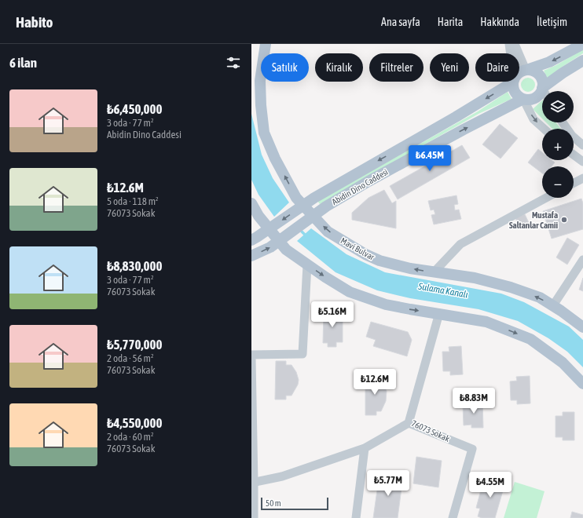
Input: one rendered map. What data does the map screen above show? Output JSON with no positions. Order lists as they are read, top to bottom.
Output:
{
  "streets": {
    "main road": ["Abidin Dino Caddesi", "Mavi Bulvar"],
    "street": ["76073 Sokak"]
  },
  "crossings": [
    ["Abidin Dino Caddesi", "Mavi Bulvar"]
  ],
  "water": ["Sulama Kanalı"],
  "places": ["Mustafa Saltanlar Camii"],
  "scale_bar": "50 m",
  "page": {
    "header": "Habito",
    "nav": [
      "Ana sayfa",
      "Harita",
      "Hakkında",
      "İletişim"
    ],
    "heading": "6 ilan",
    "chip": [
      "Satılık",
      "Kiralık",
      "Filtreler",
      "Yeni",
      "Daire"
    ],
    "list": [
      {
        "name": "₺6,450,000",
        "note": "3 oda · 77 m² · Abidin Dino Caddesi"
      },
      {
        "name": "₺12.6M",
        "note": "5 oda · 118 m² · 76073 Sokak"
      },
      {
        "name": "₺8,830,000",
        "note": "3 oda · 77 m² · 76073 Sokak"
      },
      {
        "name": "₺5,770,000",
        "note": "2 oda · 56 m² · 76073 Sokak"
      },
      {
        "name": "₺4,550,000",
        "note": "2 oda · 60 m² · 76073 Sokak"
      }
    ],
    "map_buttons": ["+", "−"],
    "price": [
      "₺6.45M",
      "₺5.16M",
      "₺12.6M",
      "₺8.83M",
      "₺5.77M",
      "₺4.55M"
    ],
    "scale": "50 m"
  }
}
